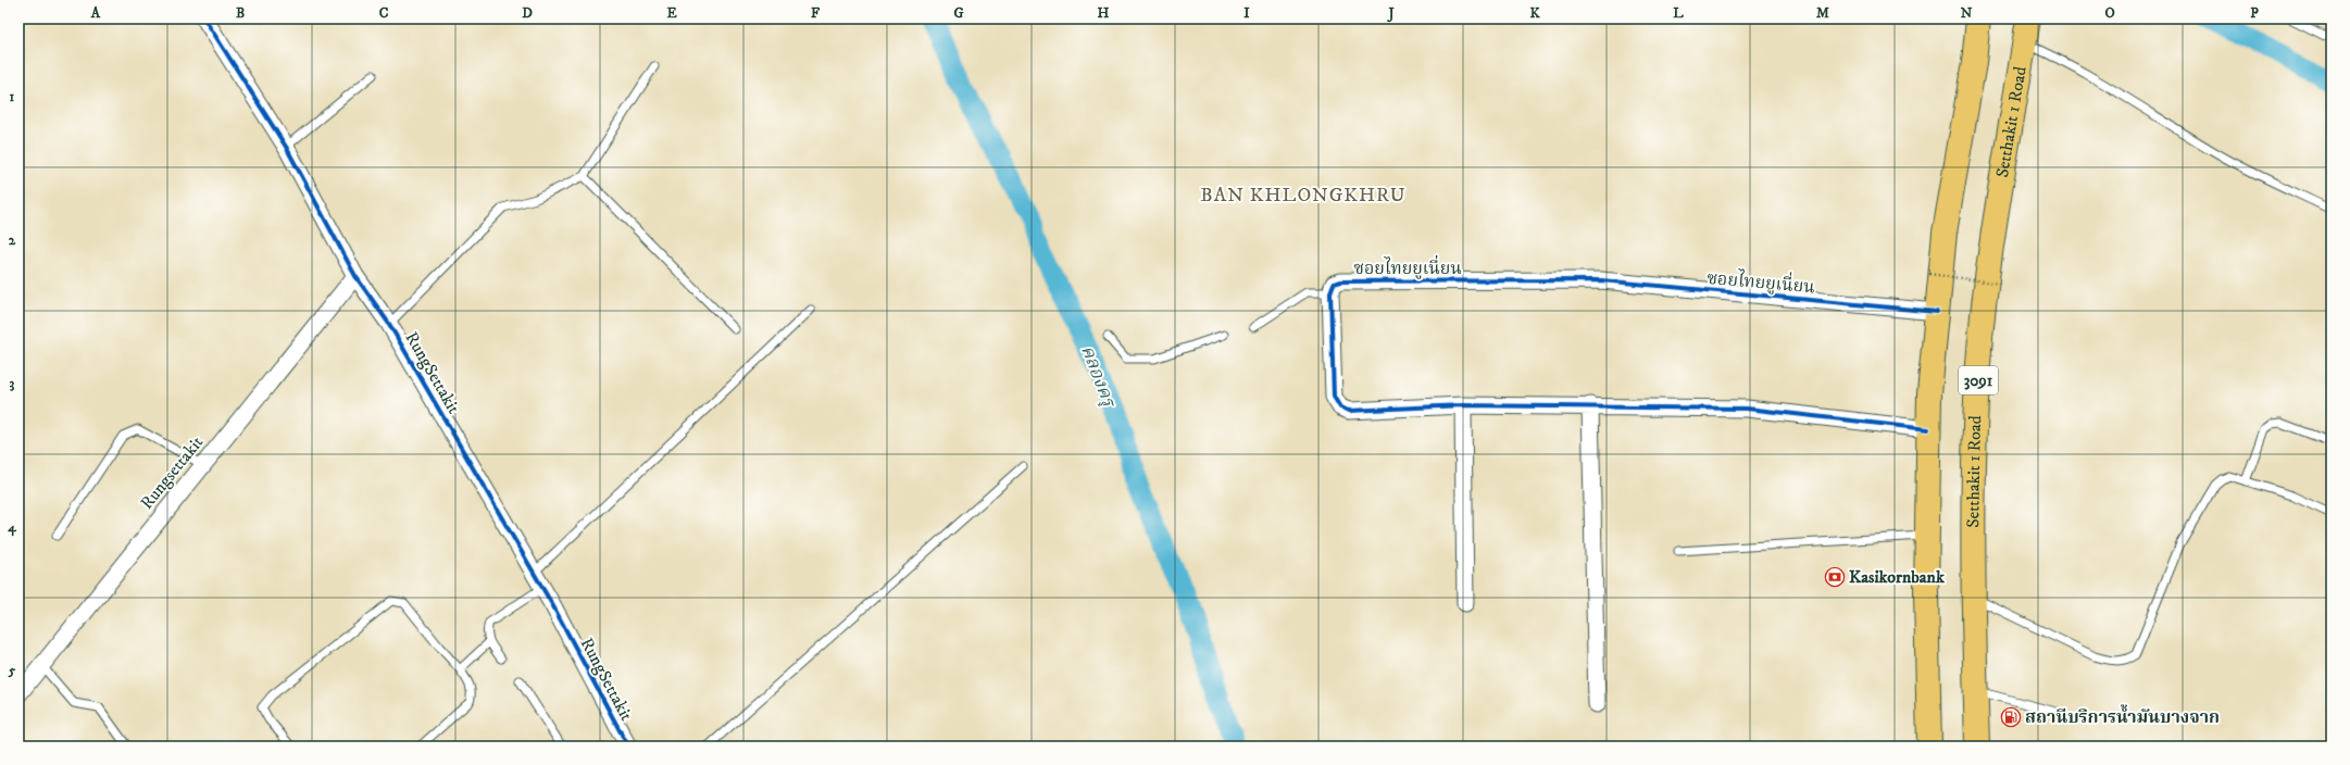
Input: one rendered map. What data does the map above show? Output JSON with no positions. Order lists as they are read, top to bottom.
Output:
{
  "streets": {
    "main road": ["Setthakit 1 Road", "3091"],
    "street": ["ซอยไทยยูเนี่ยน", "RungSettakit", "Rungsettakit"]
  },
  "crossings": [
    ["RungSettakit", "Rungsettakit"]
  ],
  "districts": ["BAN KHLONGKHRU"],
  "water": ["คลองครุ"],
  "places": {
    "bank": ["Kasikornbank"],
    "fuel station": ["สถานีบริการน้ำมันบางจาก"]
  },
  "grid": {
    "columns": [
      "A",
      "B",
      "C",
      "D",
      "E",
      "F",
      "G",
      "H",
      "I",
      "J",
      "K",
      "L",
      "M",
      "N",
      "O",
      "P"
    ],
    "rows": [
      "1",
      "2",
      "3",
      "4",
      "5"
    ]
  }
}
